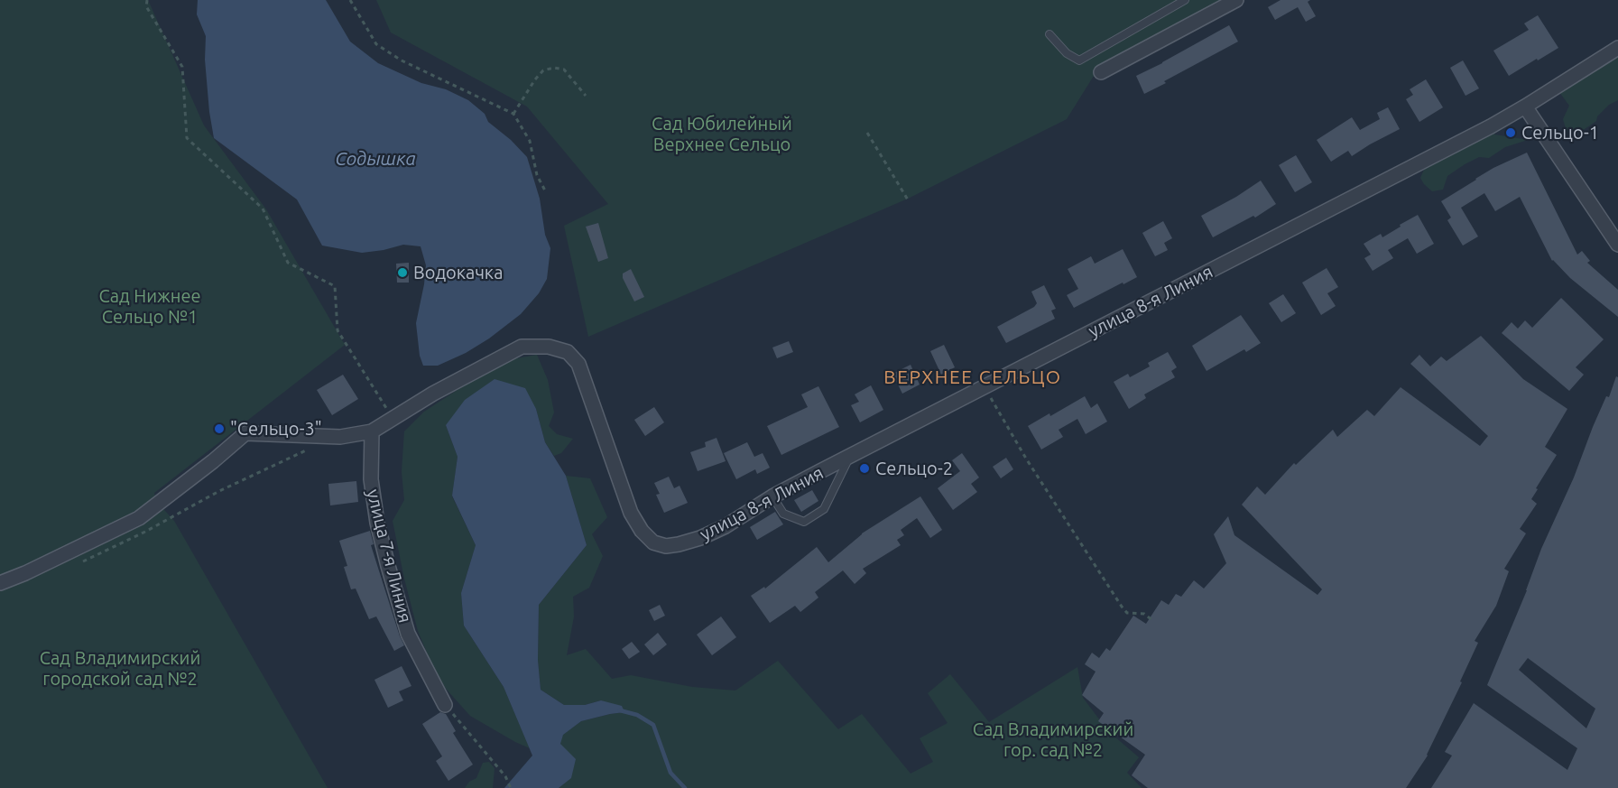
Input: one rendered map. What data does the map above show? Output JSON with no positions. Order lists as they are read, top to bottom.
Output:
{
  "streets": {
    "street": ["улица 8-я Линия", "улица 7-я Линия"]
  },
  "districts": ["ВЕРХНЕЕ СЕЛЬЦО"],
  "water": ["Содышка"],
  "parks": [
    "Сад Юбилейный Верхнее Сельцо",
    "Сад Нижнее Сельцо №1",
    "Сад Владимирский городской сад №2",
    "Сад Владимирский гор. сад №2"
  ],
  "places": [
    "Сельцо-1",
    "Водокачка",
    "\"Сельцо-3\"",
    "Сельцо-2"
  ]
}
